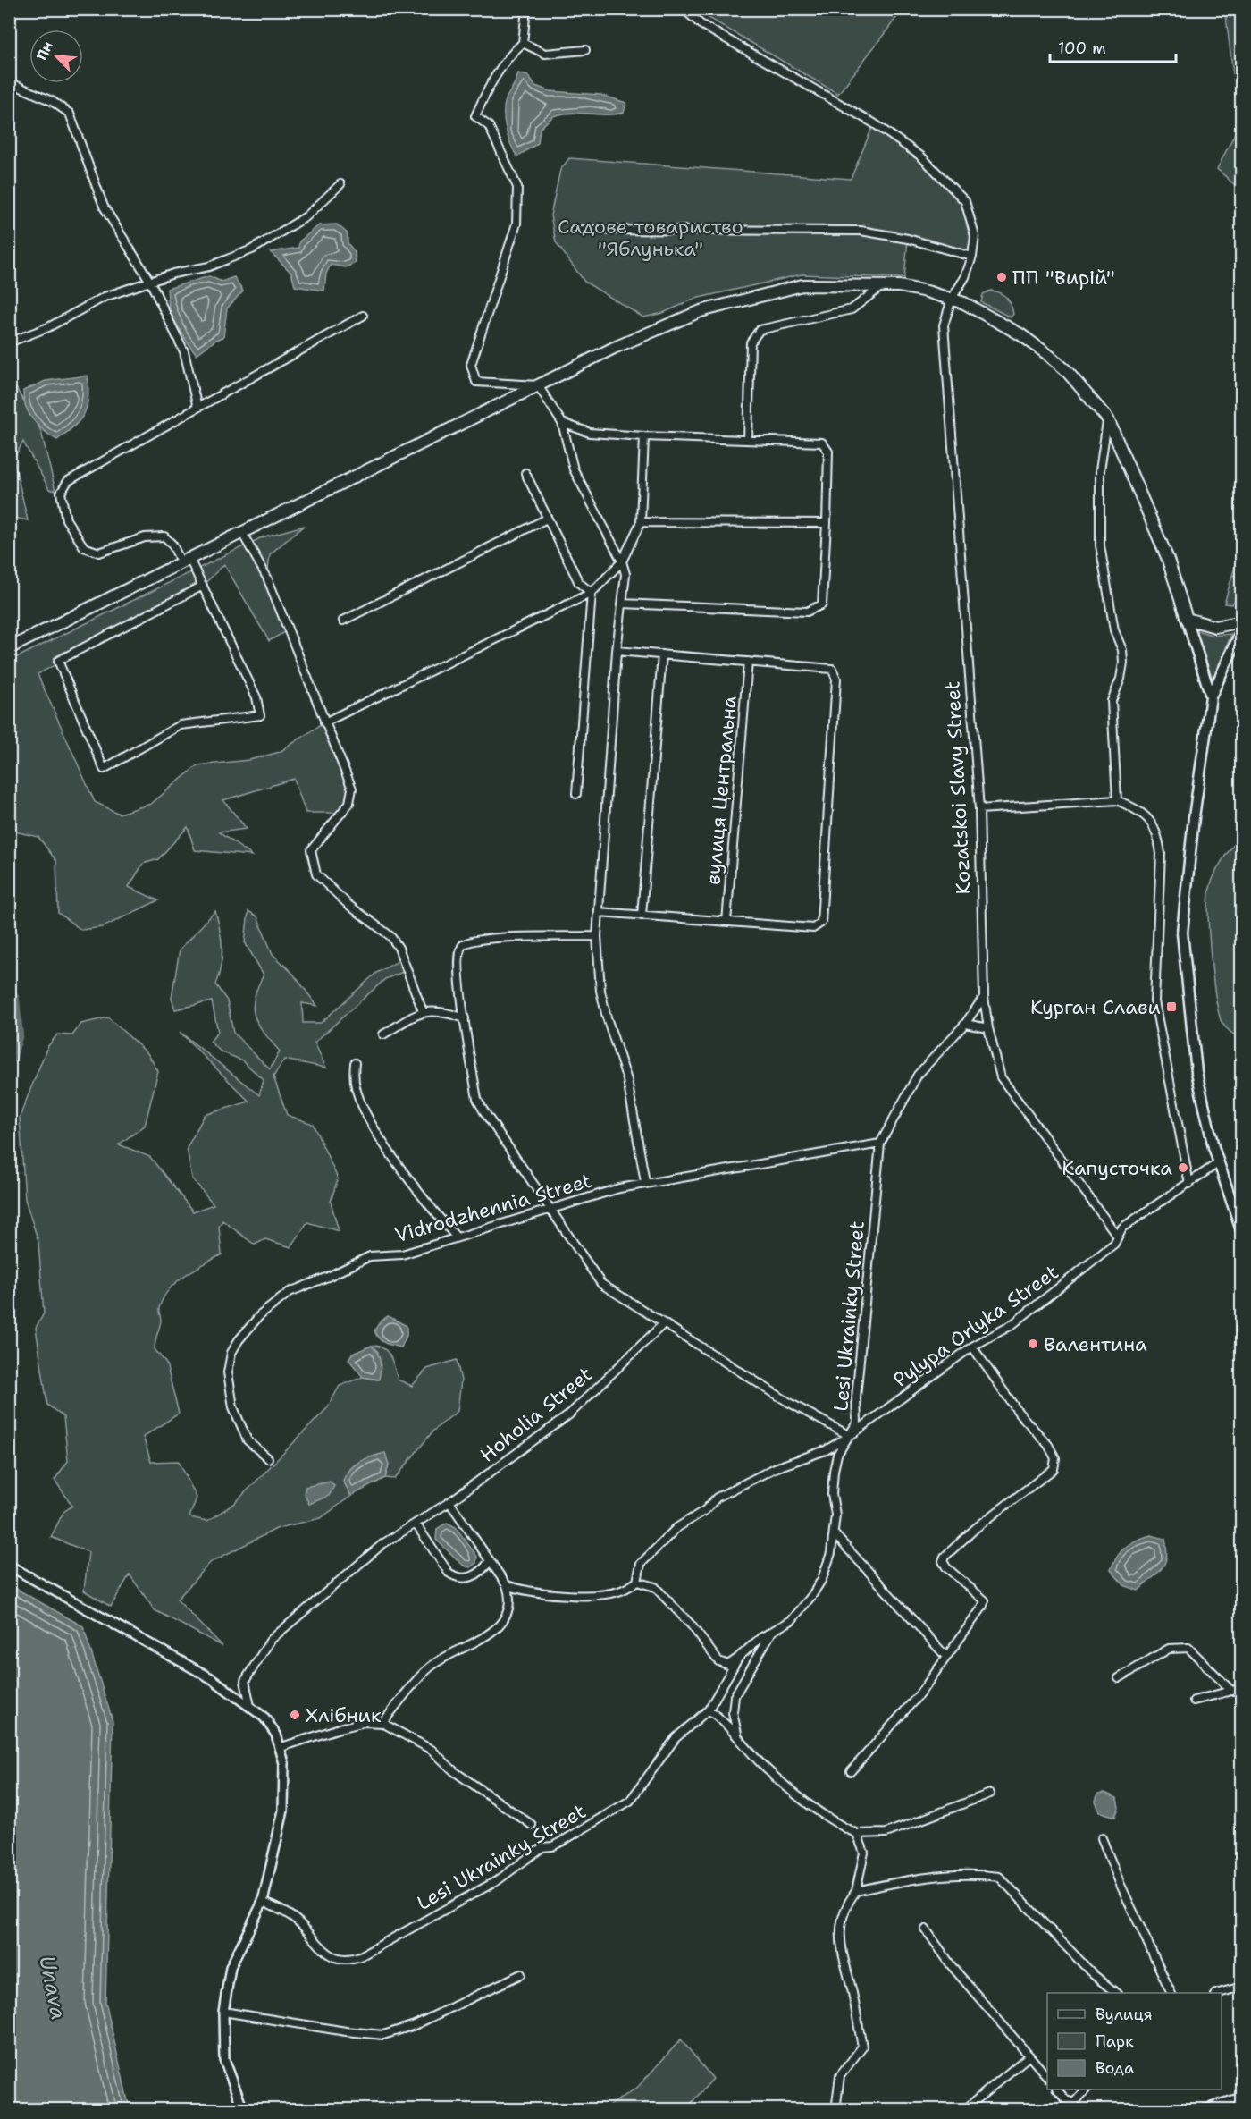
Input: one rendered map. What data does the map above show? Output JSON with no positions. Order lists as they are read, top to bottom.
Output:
{
  "streets": {
    "street": [
      "Kozatskoi Slavy Street",
      "вулиця Центральна",
      "Vidrodzhennia Street",
      "Lesi Ukrainky Street",
      "Pylypa Orlyka Street",
      "Hoholia Street"
    ]
  },
  "crossings": [
    ["Kozatskoi Slavy Street", "Lesi Ukrainky Street"],
    ["Kozatskoi Slavy Street", "Pylypa Orlyka Street"],
    ["Vidrodzhennia Street", "Lesi Ukrainky Street"],
    ["Lesi Ukrainky Street", "Pylypa Orlyka Street"]
  ],
  "water": ["Unava"],
  "parks": ["Садове товариство \"Яблунька\""],
  "places": {
    "other": [
      "ПП \"Вирій\"",
      "Капусточка",
      "Валентина",
      "Хлібник"
    ],
    "transit": ["Курган Слави"]
  },
  "legend": ["Вулиця", "Парк", "Вода"],
  "scale_bar": "100 m",
  "north": "top left"
}
